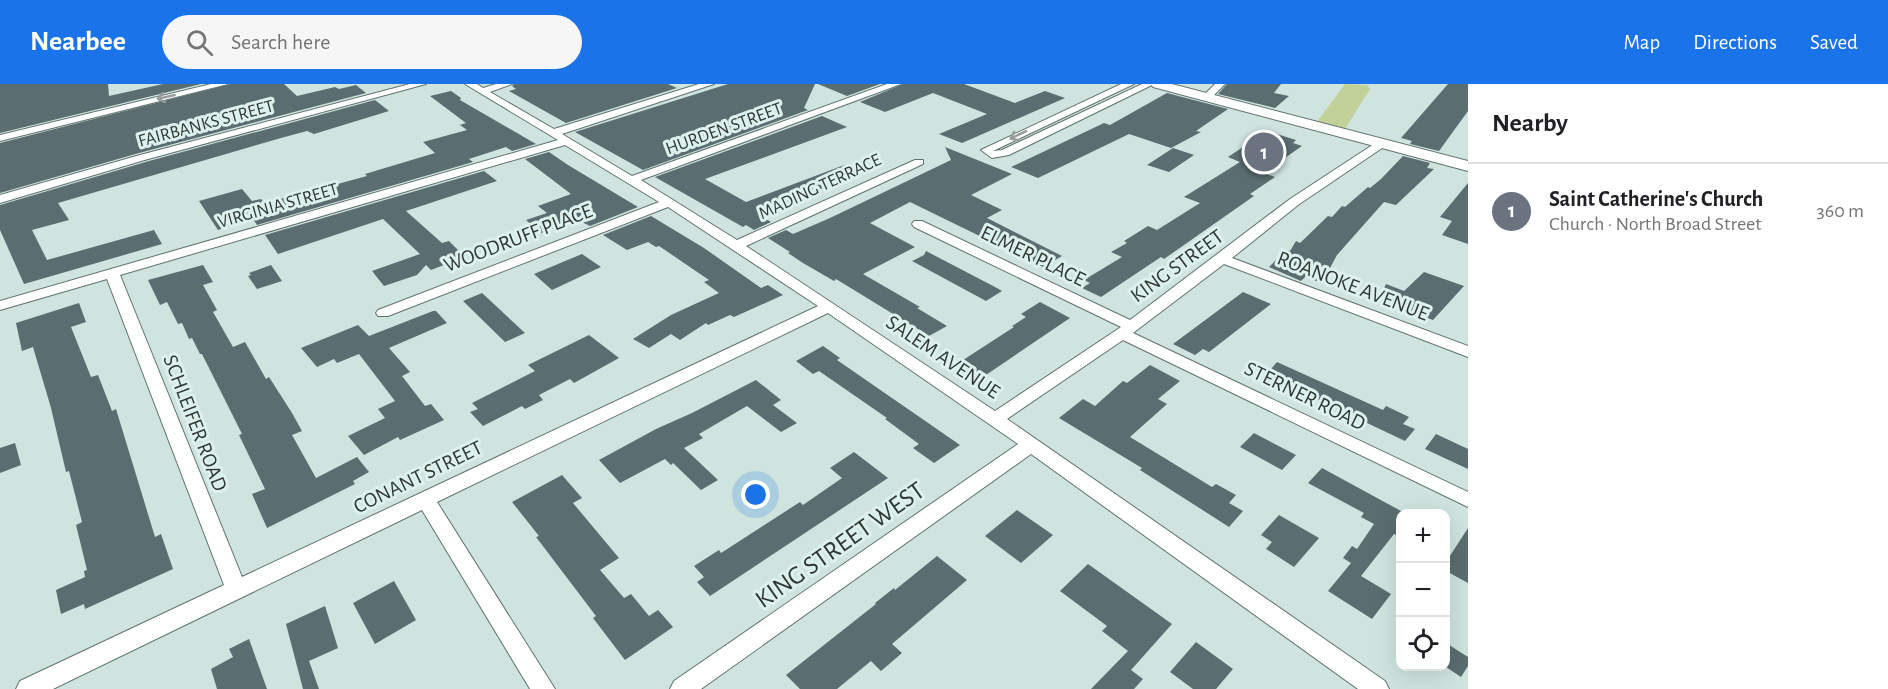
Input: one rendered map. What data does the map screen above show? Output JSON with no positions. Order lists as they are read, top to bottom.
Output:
{
  "streets": {
    "street": [
      "FAIRBANKS STREET",
      "HURDEN STREET",
      "MADING TERRACE",
      "VIRGINIA STREET",
      "WOODRUFF PLACE",
      "ELMER PLACE",
      "KING STREET",
      "ROANOKE AVENUE",
      "SALEM AVENUE",
      "STERNER ROAD",
      "SCHLEIFER ROAD",
      "CONANT STREET",
      "KING STREET WEST"
    ]
  },
  "crossings": [
    ["HURDEN STREET", "SALEM AVENUE"],
    ["MADING TERRACE", "SALEM AVENUE"],
    ["VIRGINIA STREET", "SALEM AVENUE"],
    ["VIRGINIA STREET", "SCHLEIFER ROAD"],
    ["WOODRUFF PLACE", "SALEM AVENUE"],
    ["ELMER PLACE", "KING STREET"],
    ["ELMER PLACE", "STERNER ROAD"],
    ["KING STREET", "ROANOKE AVENUE"],
    ["KING STREET", "SALEM AVENUE"],
    ["KING STREET", "STERNER ROAD"],
    ["SALEM AVENUE", "CONANT STREET"],
    ["SALEM AVENUE", "KING STREET WEST"],
    ["SCHLEIFER ROAD", "CONANT STREET"]
  ],
  "page": {
    "header": "Nearbee",
    "search": "Search here",
    "nav": ["Map", "Directions", "Saved"],
    "heading": "Nearby",
    "pins": "1",
    "list": [
      {
        "mark": "1",
        "name": "Saint Catherine's Church",
        "note": "Church · North Broad Street",
        "value": "360 m"
      }
    ],
    "map_buttons": ["+", "−"]
  }
}
